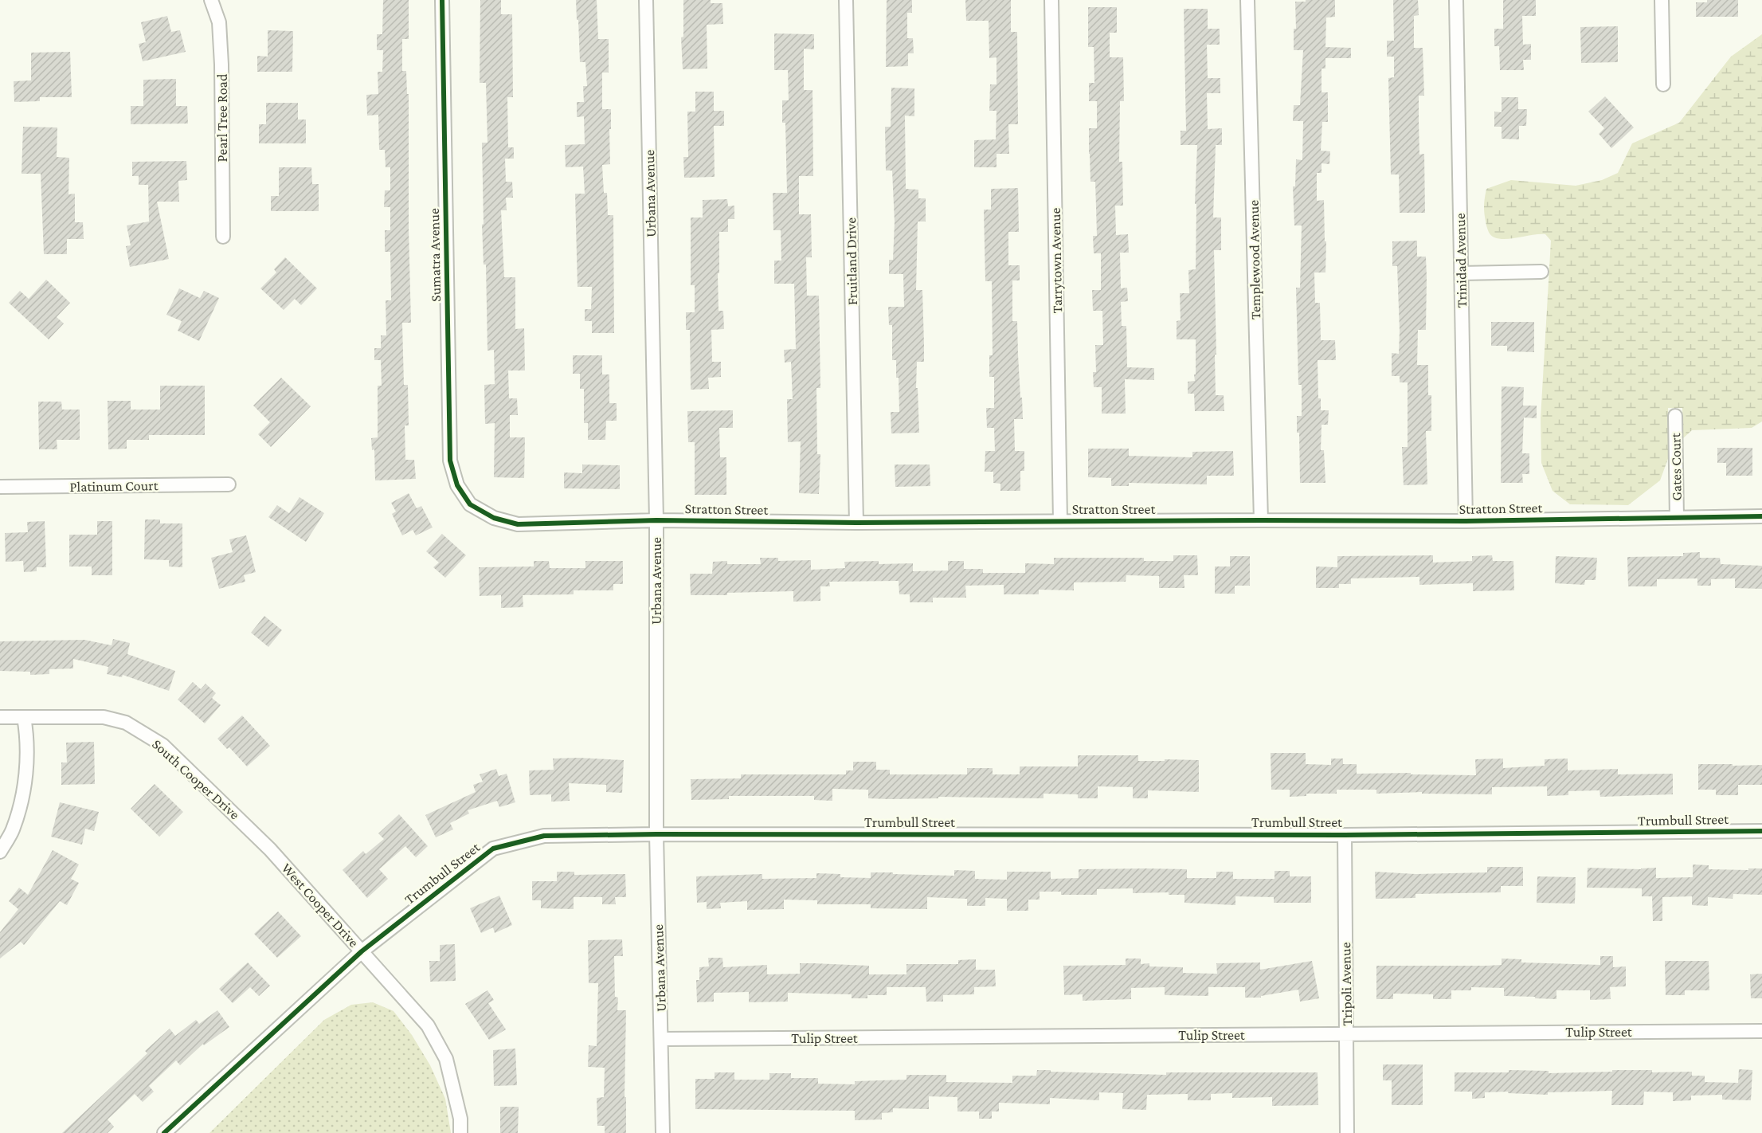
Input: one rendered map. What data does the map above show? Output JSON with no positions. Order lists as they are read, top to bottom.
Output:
{
  "streets": {
    "street": [
      "Pearl Tree Road",
      "Urbana Avenue",
      "Sumatra Avenue",
      "Templewood Avenue",
      "Tarrytown Avenue",
      "Trinidad Avenue",
      "Fruitland Drive",
      "Gates Court",
      "Platinum Court",
      "Stratton Street",
      "South Cooper Drive",
      "Trumbull Street",
      "West Cooper Drive",
      "Tripoli Avenue",
      "Tulip Street"
    ]
  },
  "crossings": [
    ["Urbana Avenue", "Stratton Street"],
    ["Urbana Avenue", "Trumbull Street"],
    ["Urbana Avenue", "Tulip Street"],
    ["Sumatra Avenue", "Stratton Street"],
    ["Templewood Avenue", "Stratton Street"],
    ["Tarrytown Avenue", "Stratton Street"],
    ["Trinidad Avenue", "Stratton Street"],
    ["Fruitland Drive", "Stratton Street"],
    ["Gates Court", "Stratton Street"],
    ["South Cooper Drive", "West Cooper Drive"],
    ["Trumbull Street", "West Cooper Drive"],
    ["Trumbull Street", "Tripoli Avenue"],
    ["Tripoli Avenue", "Tulip Street"]
  ]
}
